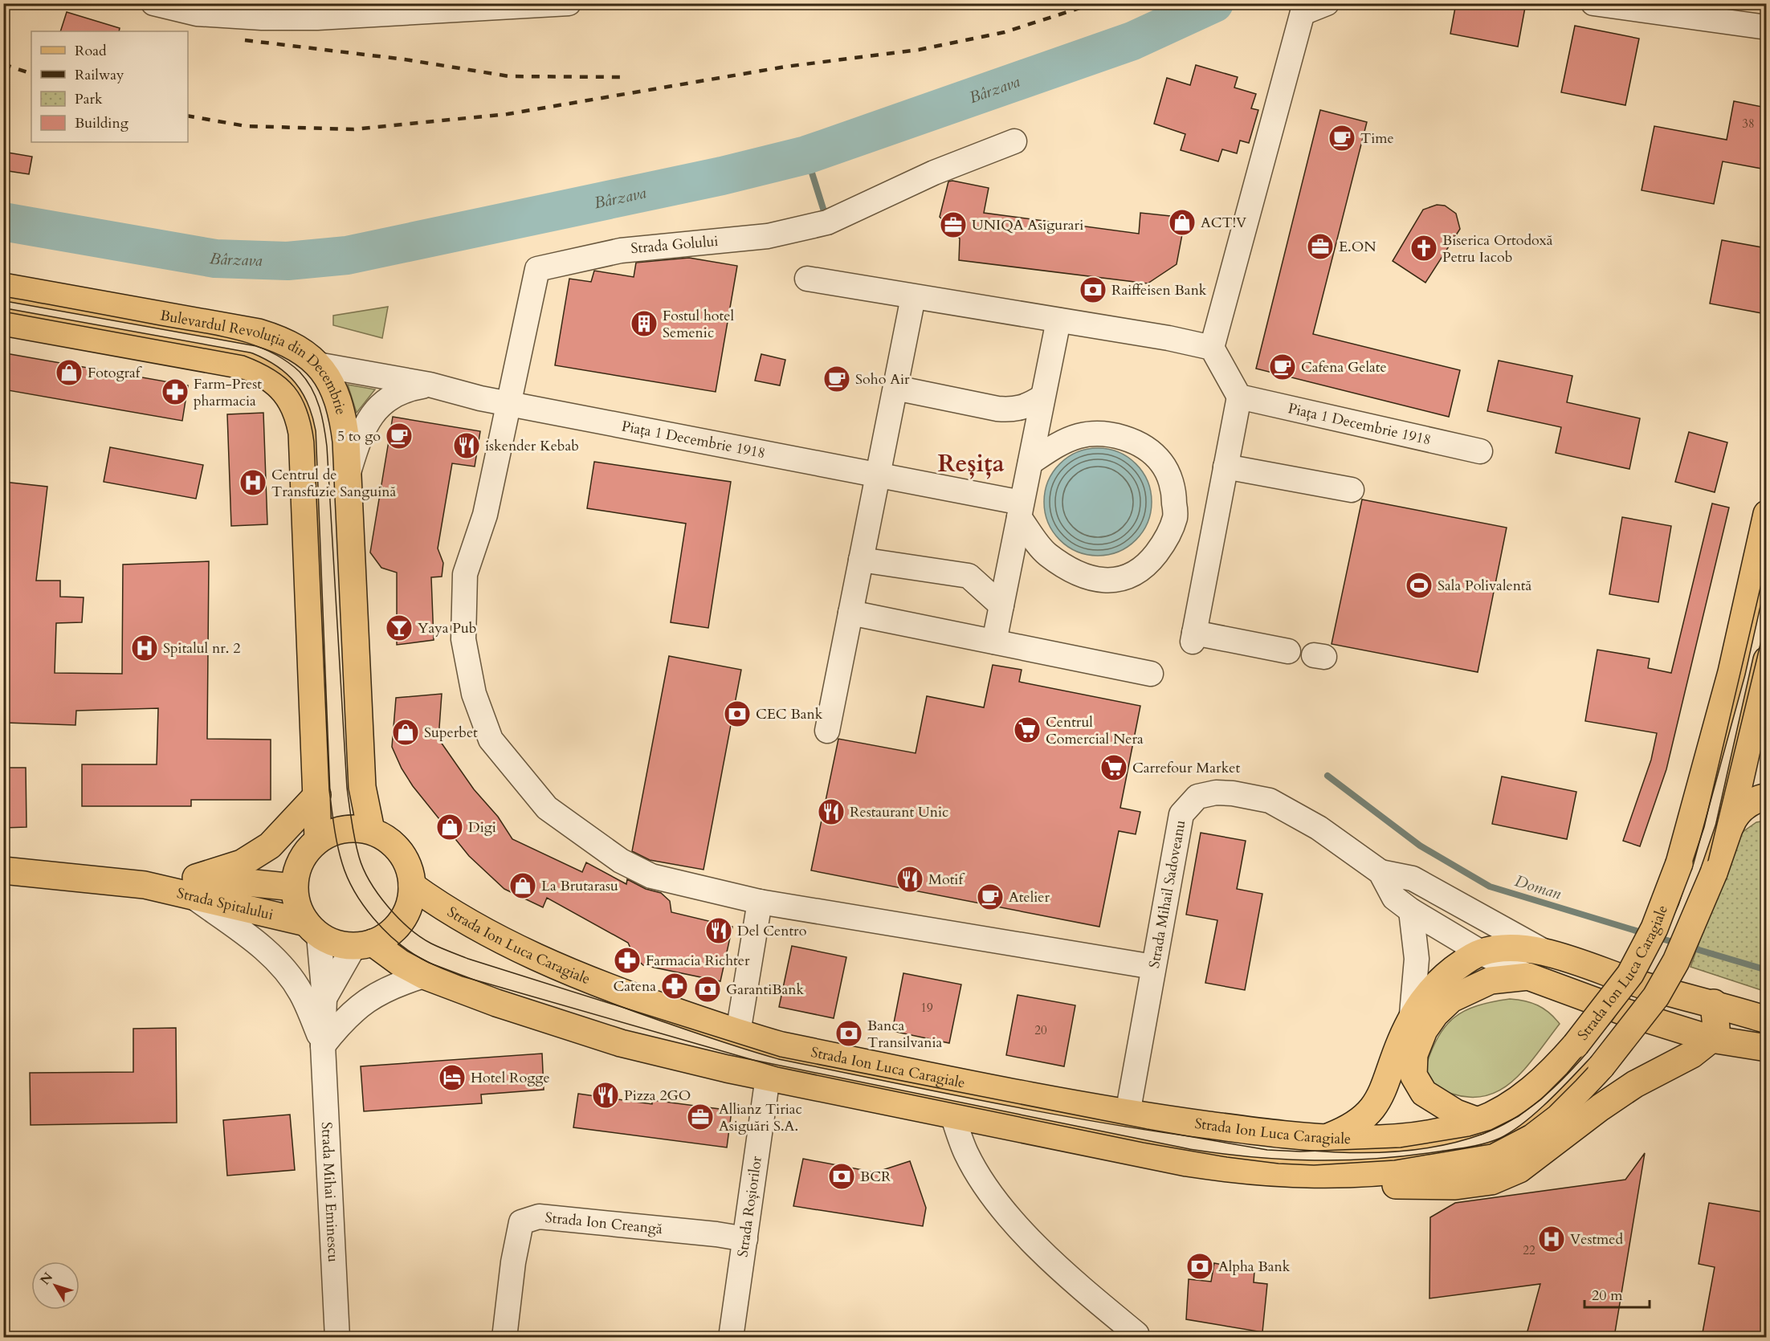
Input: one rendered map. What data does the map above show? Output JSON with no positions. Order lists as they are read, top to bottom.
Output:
{
  "streets": {
    "main road": [
      "Bulevardul Revoluția din Decembrie",
      "Strada Mihail Sadoveanu",
      "Strada Spitalului",
      "Strada Ion Luca Caragiale"
    ],
    "street": [
      "Strada Golului",
      "Piața 1 Decembrie 1918",
      "Strada Mihai Eminescu",
      "Strada Roșiorilor",
      "Strada Ion Creangă"
    ]
  },
  "crossings": [
    ["Strada Golului", "Piața 1 Decembrie 1918"],
    ["Bulevardul Revoluția din Decembrie", "Strada Spitalului"],
    ["Bulevardul Revoluția din Decembrie", "Strada Ion Luca Caragiale"],
    ["Bulevardul Revoluția din Decembrie", "Strada Mihai Eminescu"],
    ["Strada Mihail Sadoveanu", "Strada Ion Luca Caragiale"],
    ["Strada Spitalului", "Strada Ion Luca Caragiale"],
    ["Strada Spitalului", "Strada Mihai Eminescu"],
    ["Strada Ion Luca Caragiale", "Strada Mihai Eminescu"],
    ["Strada Roșiorilor", "Strada Ion Creangă"]
  ],
  "districts": ["Reșița"],
  "water": ["Bârzava", "Doman"],
  "places": {
    "cafe": [
      "Time",
      "Cafena Gelate",
      "Soho Air",
      "5 to go",
      "Atelier"
    ],
    "shop": [
      "ACT!V",
      "Fotograf",
      "Superbet",
      "Digi",
      "La Brutarasu"
    ],
    "office": ["UNIQA Asigurari", "E.ON", "Allianz Tiriac Asiguări S.A."],
    "church": ["Biserica Ortodoxă Petru Iacob"],
    "bank": [
      "Raiffeisen Bank",
      "CEC Bank",
      "GarantiBank",
      "Banca Transilvania",
      "BCR",
      "Alpha Bank"
    ],
    "building": ["Fostul hotel Semenic"],
    "pharmacy": ["Farm-Prest pharmacia", "Farmacia Richter", "Catena"],
    "restaurant": [
      "iskender Kebab",
      "Restaurant Unic",
      "Motif",
      "Del Centro",
      "Pizza 2GO"
    ],
    "hospital": ["Centrul de Transfuzie Sanguină", "Spitalul nr. 2", "Vestmed"],
    "sports": ["Sala Polivalentă"],
    "bar": ["Yaya Pub"],
    "supermarket": ["Centrul Comercial Nera", "Carrefour Market"],
    "hotel": ["Hotel Rogge"]
  },
  "house_numbers": [
    "38",
    "19",
    "20",
    "22"
  ],
  "legend": [
    "Road",
    "Railway",
    "Park",
    "Building"
  ],
  "scale_bar": "20 m",
  "north": "top left"
}
